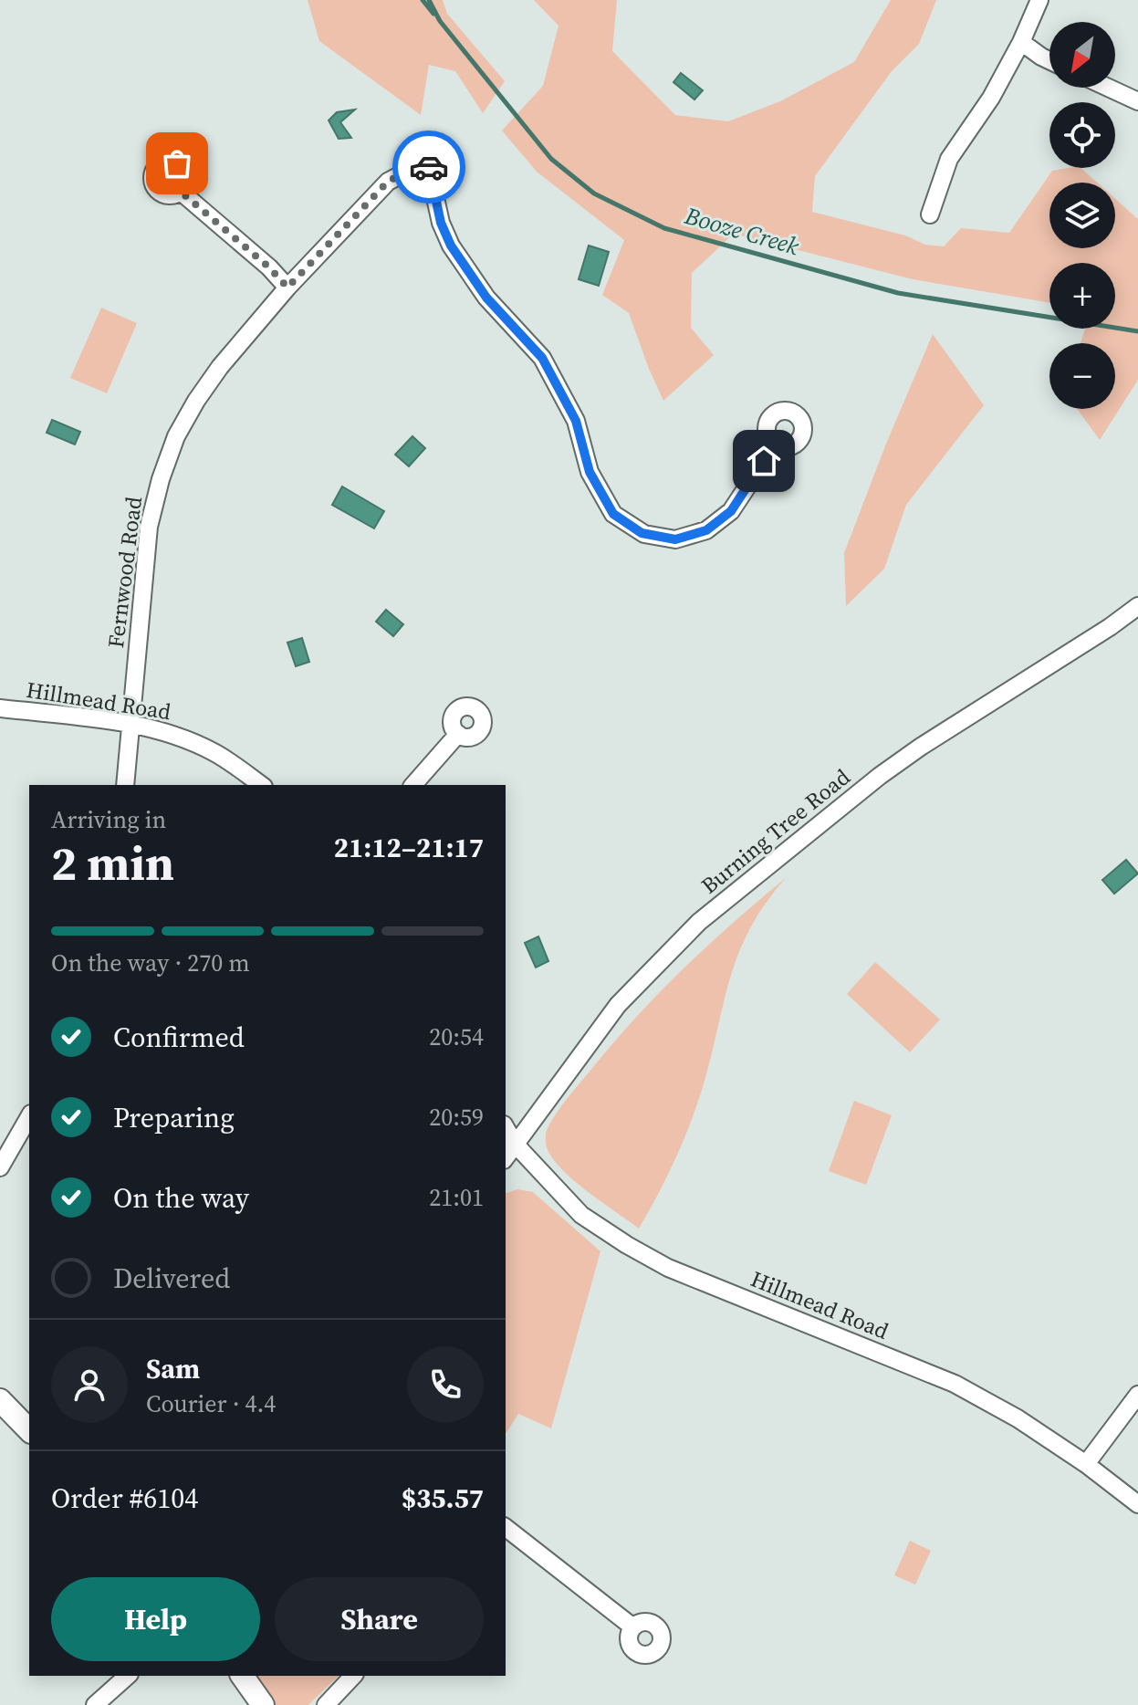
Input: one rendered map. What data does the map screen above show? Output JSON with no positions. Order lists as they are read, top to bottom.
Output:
{
  "streets": {
    "street": ["Fernwood Road", "Hillmead Road", "Burning Tree Road"]
  },
  "crossings": [
    ["Fernwood Road", "Hillmead Road"],
    ["Hillmead Road", "Burning Tree Road"]
  ],
  "water": ["Booze Creek"],
  "north": "bottom left",
  "page": {
    "map_buttons": ["+", "−"],
    "heading": ["2 min", "Arriving in", "21:12–21:17"],
    "panel": [
      "Sam",
      "Courier · 4.4",
      "Order #6104",
      "$35.57"
    ],
    "bar": "On the way · 270 m",
    "list": [
      ["Confirmed", "20:54"],
      ["Preparing", "20:59"],
      ["On the way", "21:01"],
      "Delivered"
    ],
    "buttons": ["Help", "Share"]
  }
}
